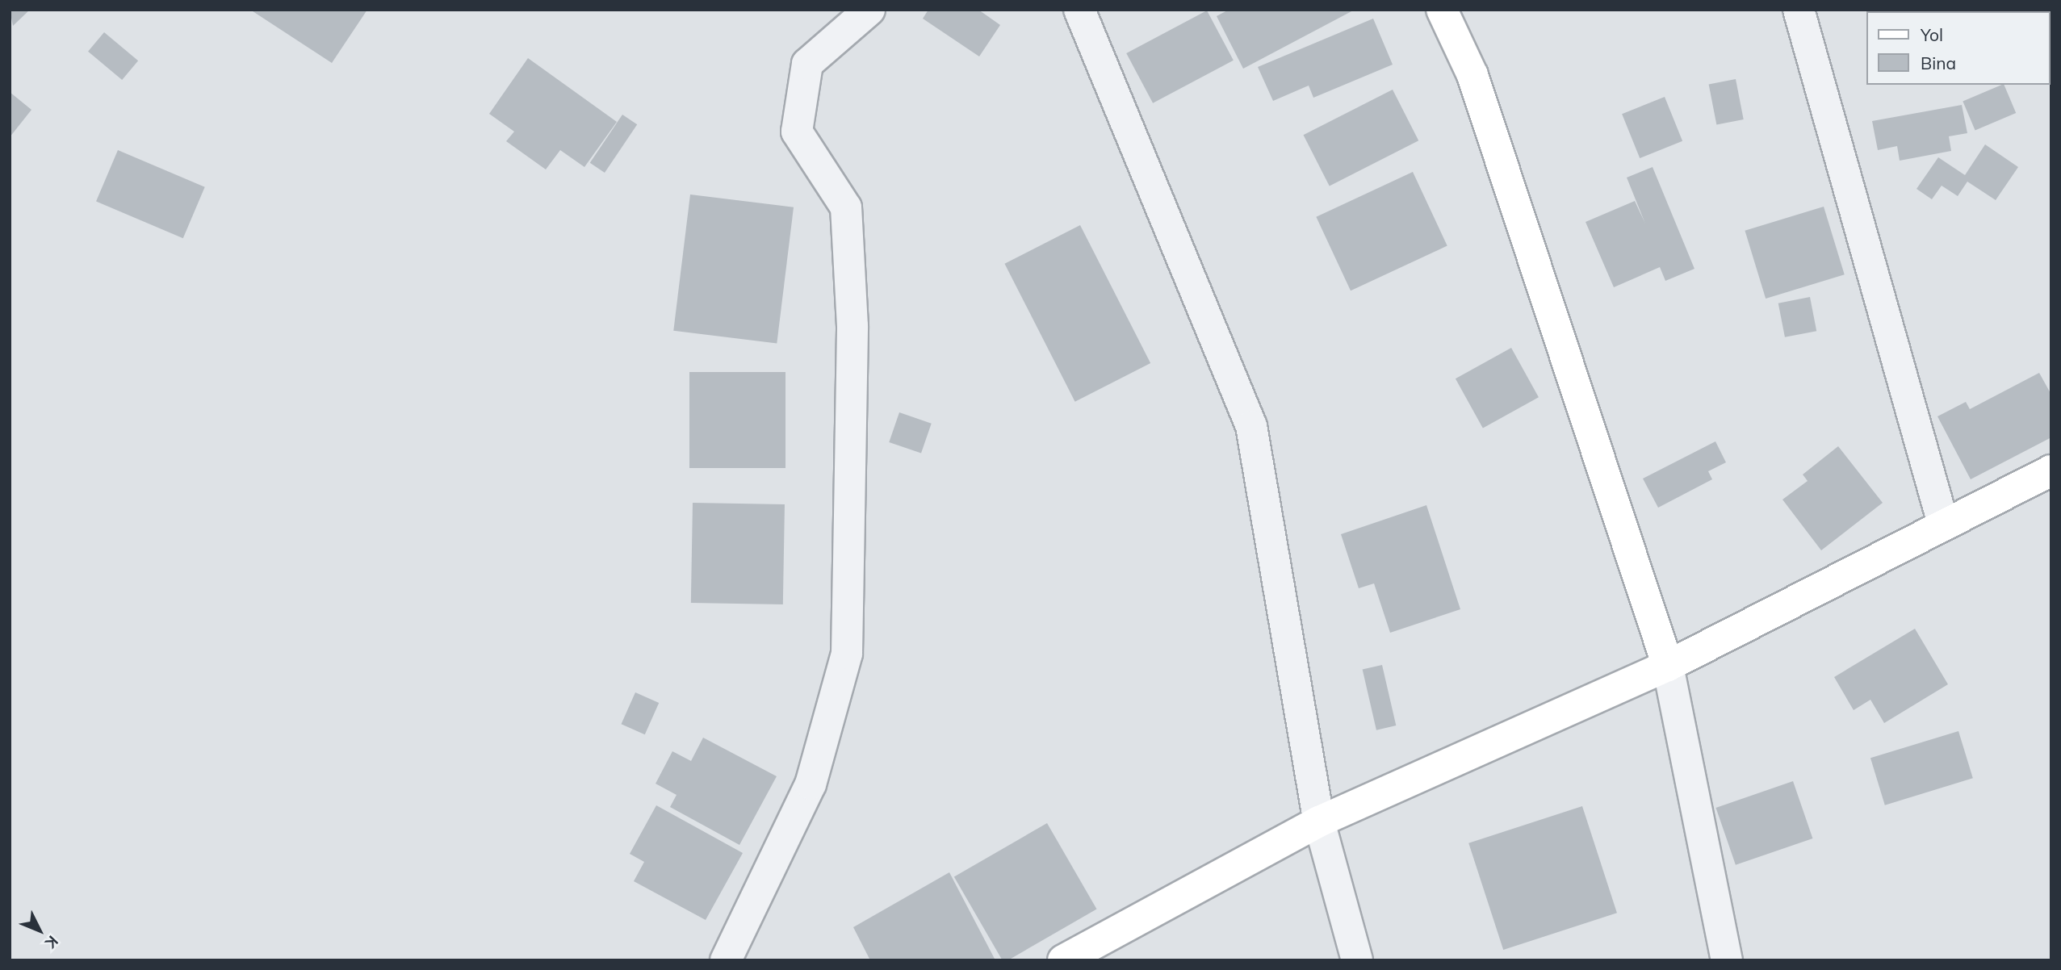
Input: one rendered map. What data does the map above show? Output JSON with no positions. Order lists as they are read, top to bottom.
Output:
{
  "legend": ["Yol", "Bina"],
  "north": "bottom right"
}
